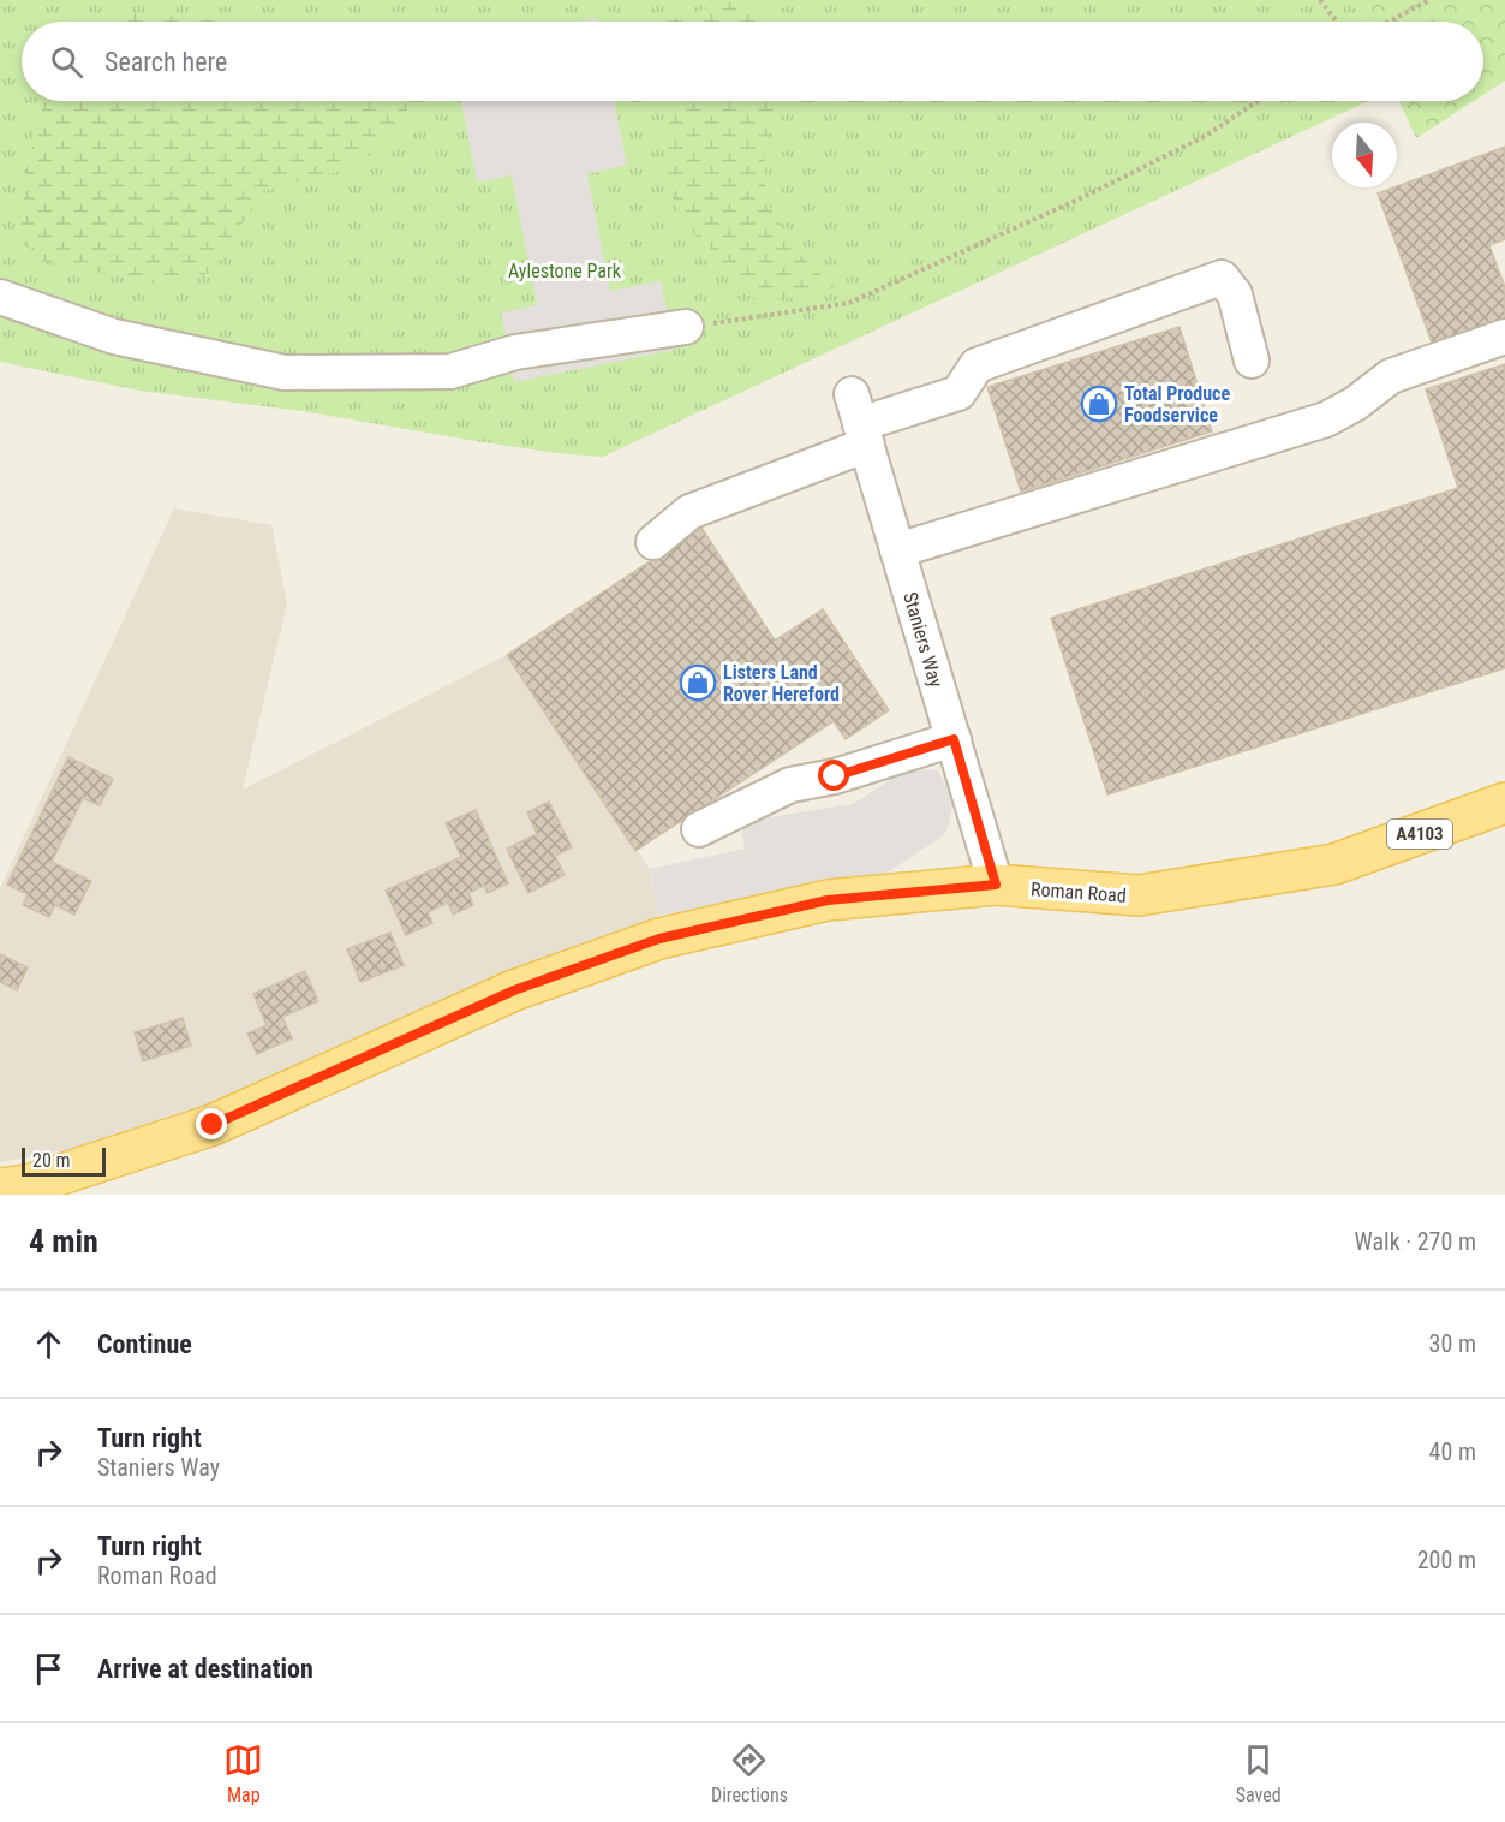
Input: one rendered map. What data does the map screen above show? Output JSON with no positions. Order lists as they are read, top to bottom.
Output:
{
  "streets": {
    "main road": ["A4103", "Roman Road"],
    "lane": ["Staniers Way"]
  },
  "crossings": [
    ["Staniers Way", "Roman Road"]
  ],
  "parks": ["Aylestone Park"],
  "places": {
    "shop": ["Total Produce Foodservice", "Listers Land Rover Hereford"]
  },
  "scale_bar": "20 m",
  "north": "bottom",
  "page": {
    "search": "Search here",
    "scale": "20 m",
    "heading": ["4 min", "Walk · 270 m"],
    "list": [
      ["Continue", "30 m"],
      ["Turn right", "Staniers Way", "40 m"],
      ["Turn right", "Roman Road", "200 m"],
      "Arrive at destination"
    ],
    "nav": ["Map", "Directions", "Saved"]
  }
}
